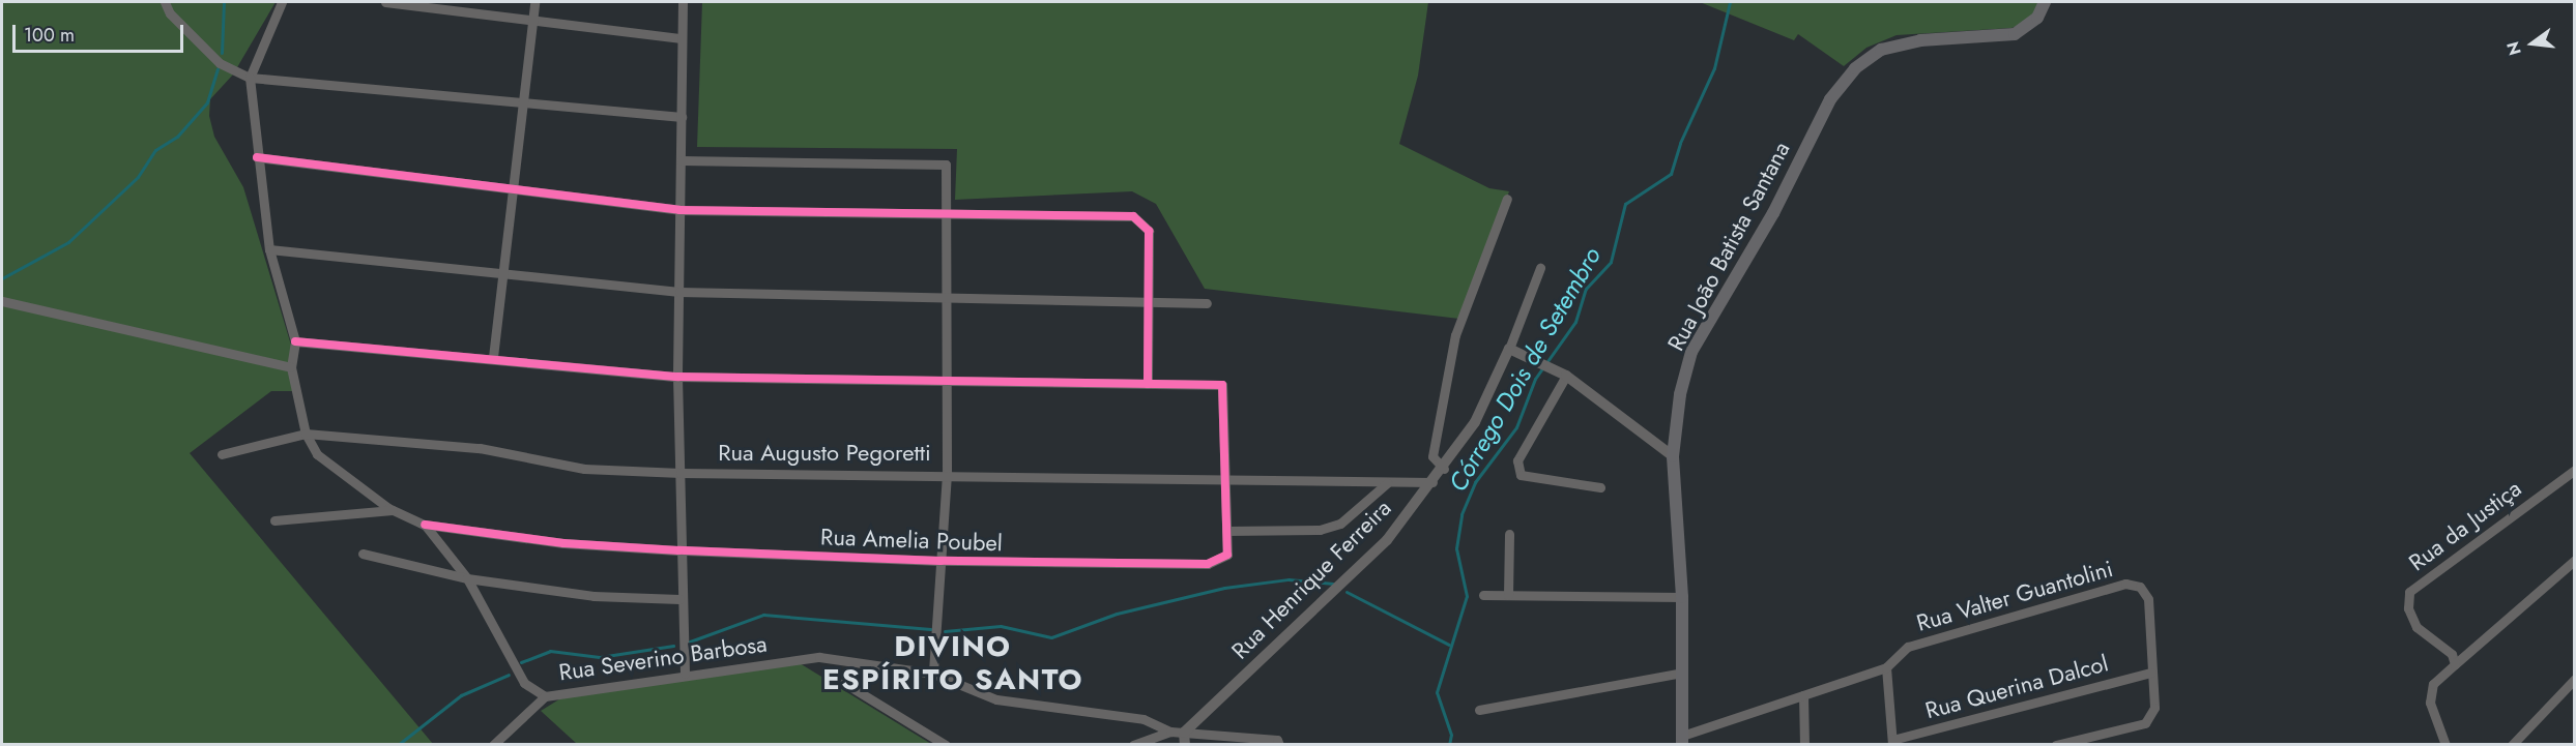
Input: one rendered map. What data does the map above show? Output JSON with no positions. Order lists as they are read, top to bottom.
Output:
{
  "streets": {
    "main road": ["Rua João Batista Santana"],
    "street": [
      "Rua Augusto Pegoretti",
      "Rua da Justiça",
      "Rua Amelia Poubel",
      "Rua Henrique Ferreira",
      "Rua Valter Guantolini",
      "Rua Severino Barbosa",
      "Rua Querina Dalcol"
    ]
  },
  "crossings": [
    ["Rua João Batista Santana", "Rua Valter Guantolini"],
    ["Rua Augusto Pegoretti", "Rua Amelia Poubel"],
    ["Rua Augusto Pegoretti", "Rua Henrique Ferreira"],
    ["Rua Augusto Pegoretti", "Rua Severino Barbosa"],
    ["Rua Amelia Poubel", "Rua Severino Barbosa"],
    ["Rua Valter Guantolini", "Rua Querina Dalcol"]
  ],
  "districts": ["DIVINO ESPÍRITO SANTO"],
  "water": ["Córrego Dois de Setembro"],
  "scale_bar": "100 m",
  "north": "left"
}
